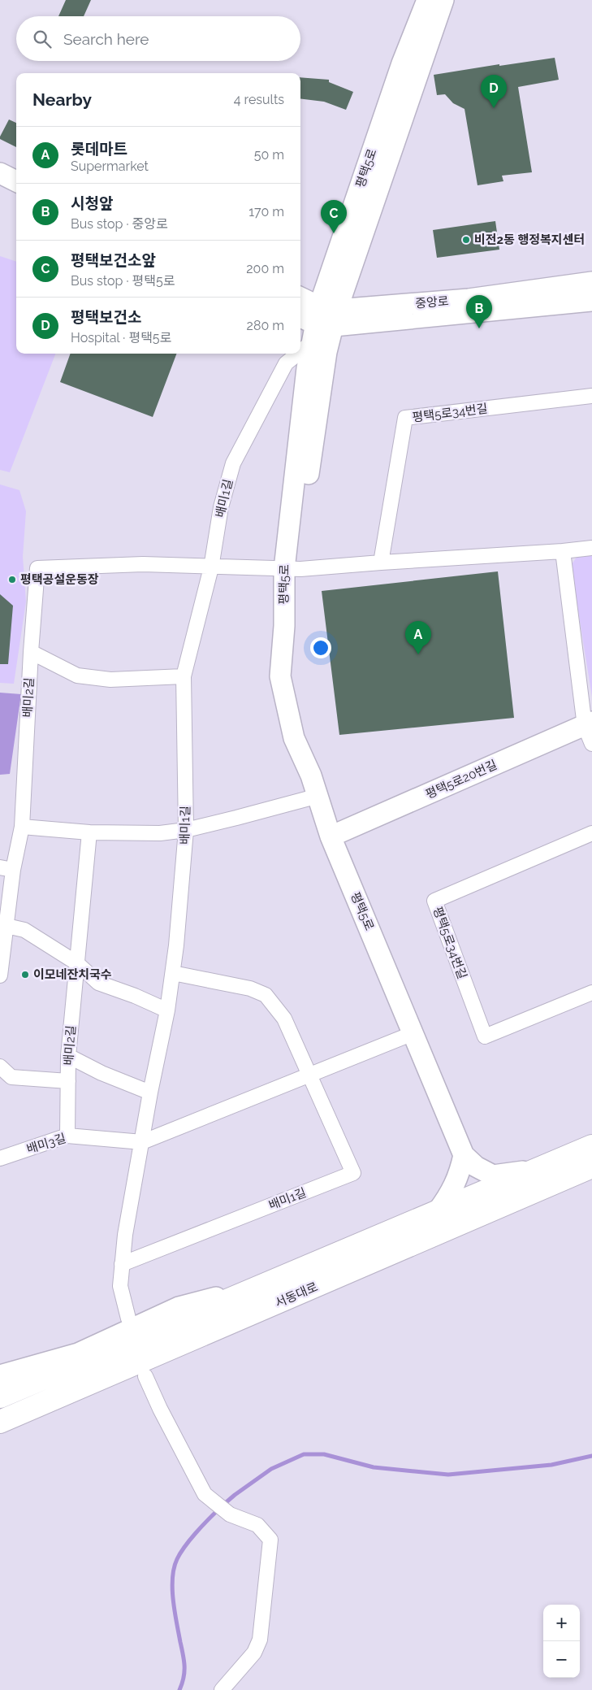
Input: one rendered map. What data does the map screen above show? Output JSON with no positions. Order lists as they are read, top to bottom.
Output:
{
  "streets": {
    "main road": ["서동대로"],
    "street": [
      "평택5로",
      "중앙로",
      "평택5로34번길",
      "배미1길",
      "배미2길",
      "평택5로20번길",
      "배미3길"
    ]
  },
  "crossings": [
    ["평택5로", "중앙로"],
    ["평택5로", "배미1길"],
    ["평택5로", "평택5로20번길"],
    ["중앙로", "배미1길"],
    ["배미1길", "배미2길"],
    ["배미1길", "배미3길"]
  ],
  "places": ["비전2동 행정복지센터", "평택공설운동장", "이모네잔치국수"],
  "page": {
    "search": "Search here",
    "heading": ["Nearby", "4 results"],
    "pins": [
      "D",
      "C",
      "B",
      "A"
    ],
    "list": [
      {
        "mark": "A",
        "name": "롯데마트",
        "note": "Supermarket",
        "value": "50 m"
      },
      {
        "mark": "B",
        "name": "시청앞",
        "note": "Bus stop · 중앙로",
        "value": "170 m"
      },
      {
        "mark": "C",
        "name": "평택보건소앞",
        "note": "Bus stop · 평택5로",
        "value": "200 m"
      },
      {
        "mark": "D",
        "name": "평택보건소",
        "note": "Hospital · 평택5로",
        "value": "280 m"
      }
    ],
    "map_buttons": ["+", "−"]
  }
}
